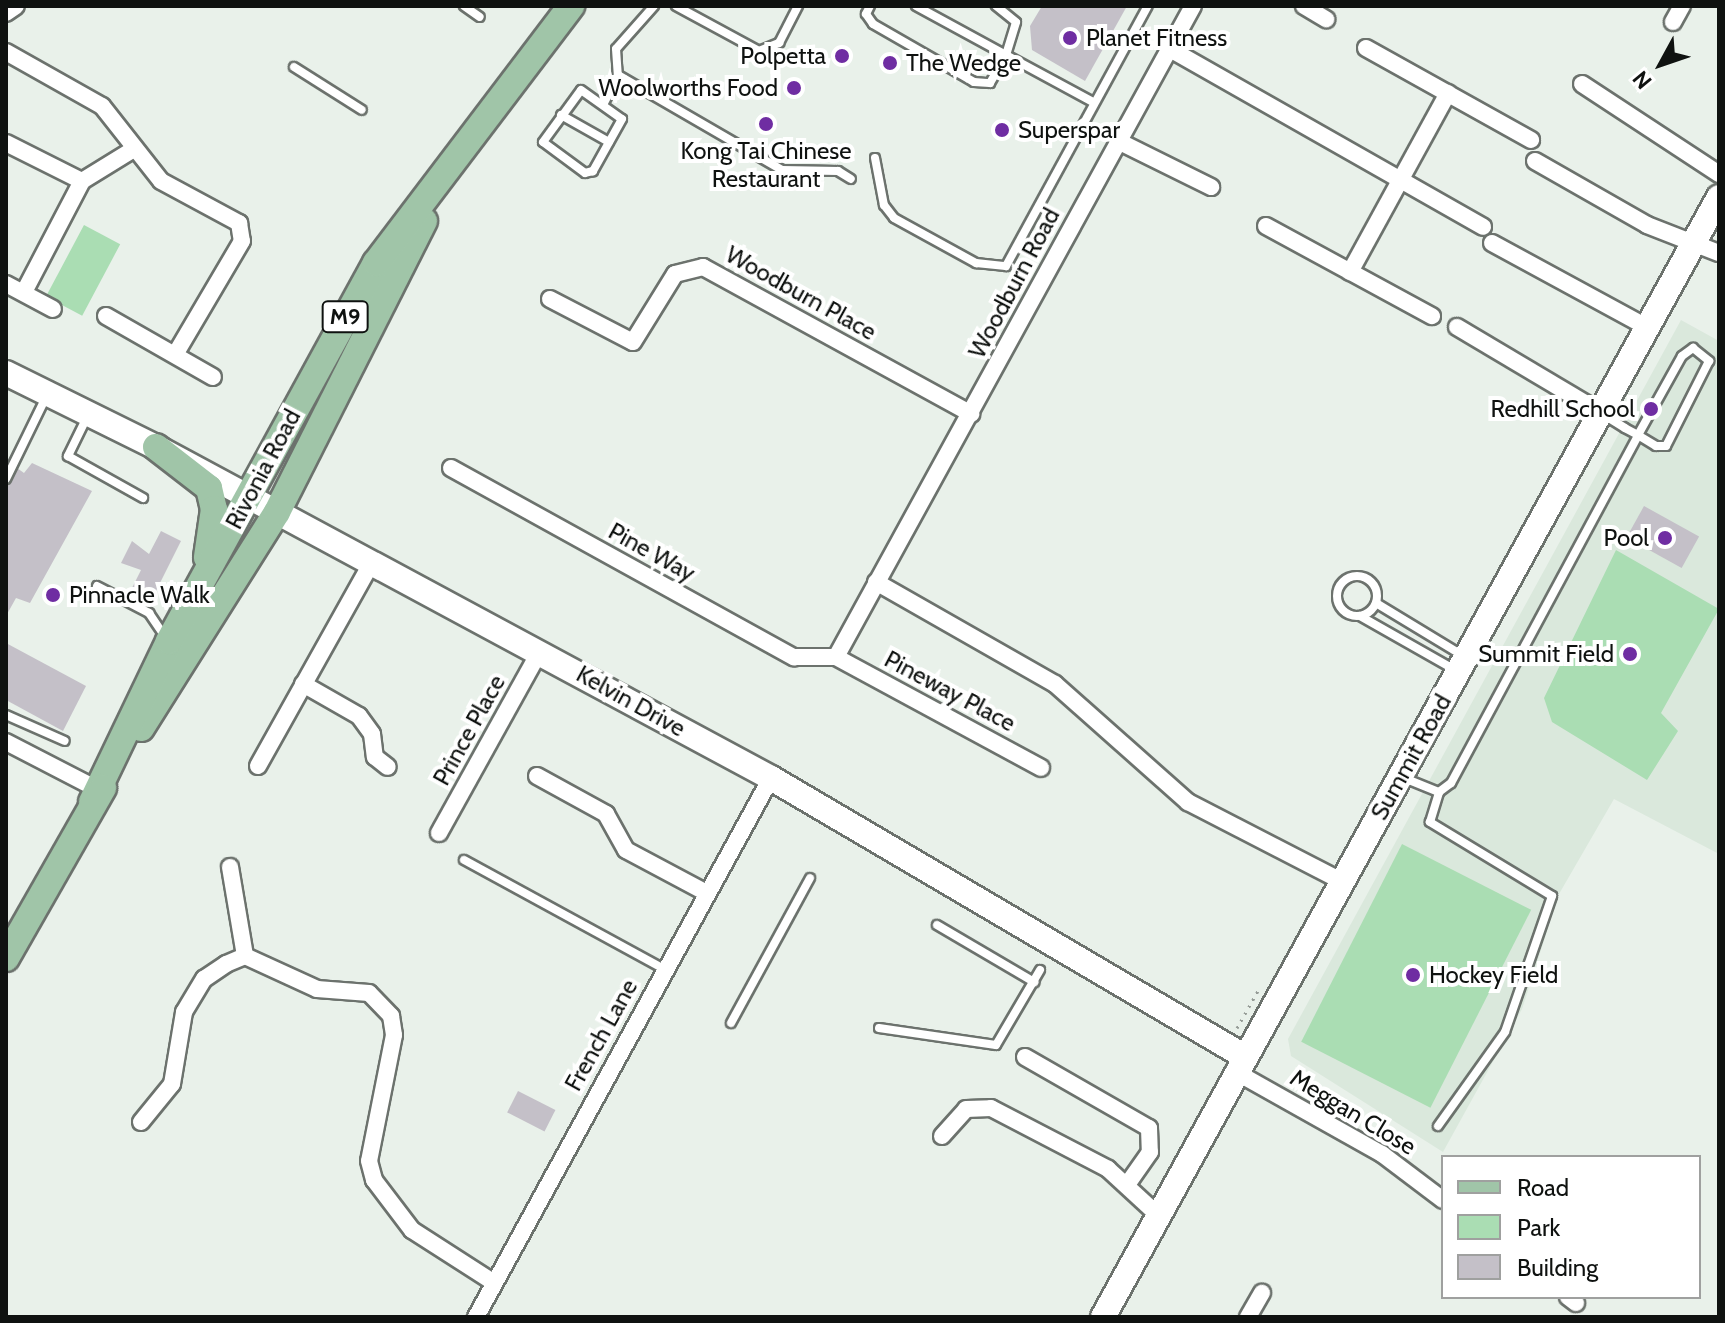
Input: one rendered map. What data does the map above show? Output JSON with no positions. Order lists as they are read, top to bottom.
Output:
{
  "streets": {
    "main road": [
      "M9",
      "Rivonia Road",
      "Kelvin Drive",
      "Summit Road"
    ],
    "street": [
      "Woodburn Road",
      "Woodburn Place",
      "Pine Way",
      "Pineway Place",
      "Prince Place",
      "French Lane",
      "Meggan Close"
    ]
  },
  "crossings": [
    ["Woodburn Road", "Woodburn Place"],
    ["Woodburn Road", "Pine Way"],
    ["Woodburn Road", "Pineway Place"],
    ["Rivonia Road", "Kelvin Drive"],
    ["Pine Way", "Pineway Place"],
    ["Kelvin Drive", "Prince Place"],
    ["Kelvin Drive", "Summit Road"],
    ["Kelvin Drive", "French Lane"],
    ["Kelvin Drive", "Meggan Close"],
    ["Summit Road", "Meggan Close"]
  ],
  "places": [
    "Planet Fitness",
    "Polpetta",
    "The Wedge",
    "Woolworths Food",
    "Kong Tai Chinese Restaurant",
    "Superspar",
    "Redhill School",
    "Pool",
    "Pinnacle Walk",
    "Summit Field",
    "Hockey Field"
  ],
  "legend": ["Road", "Park", "Building"],
  "north": "bottom left"
}
